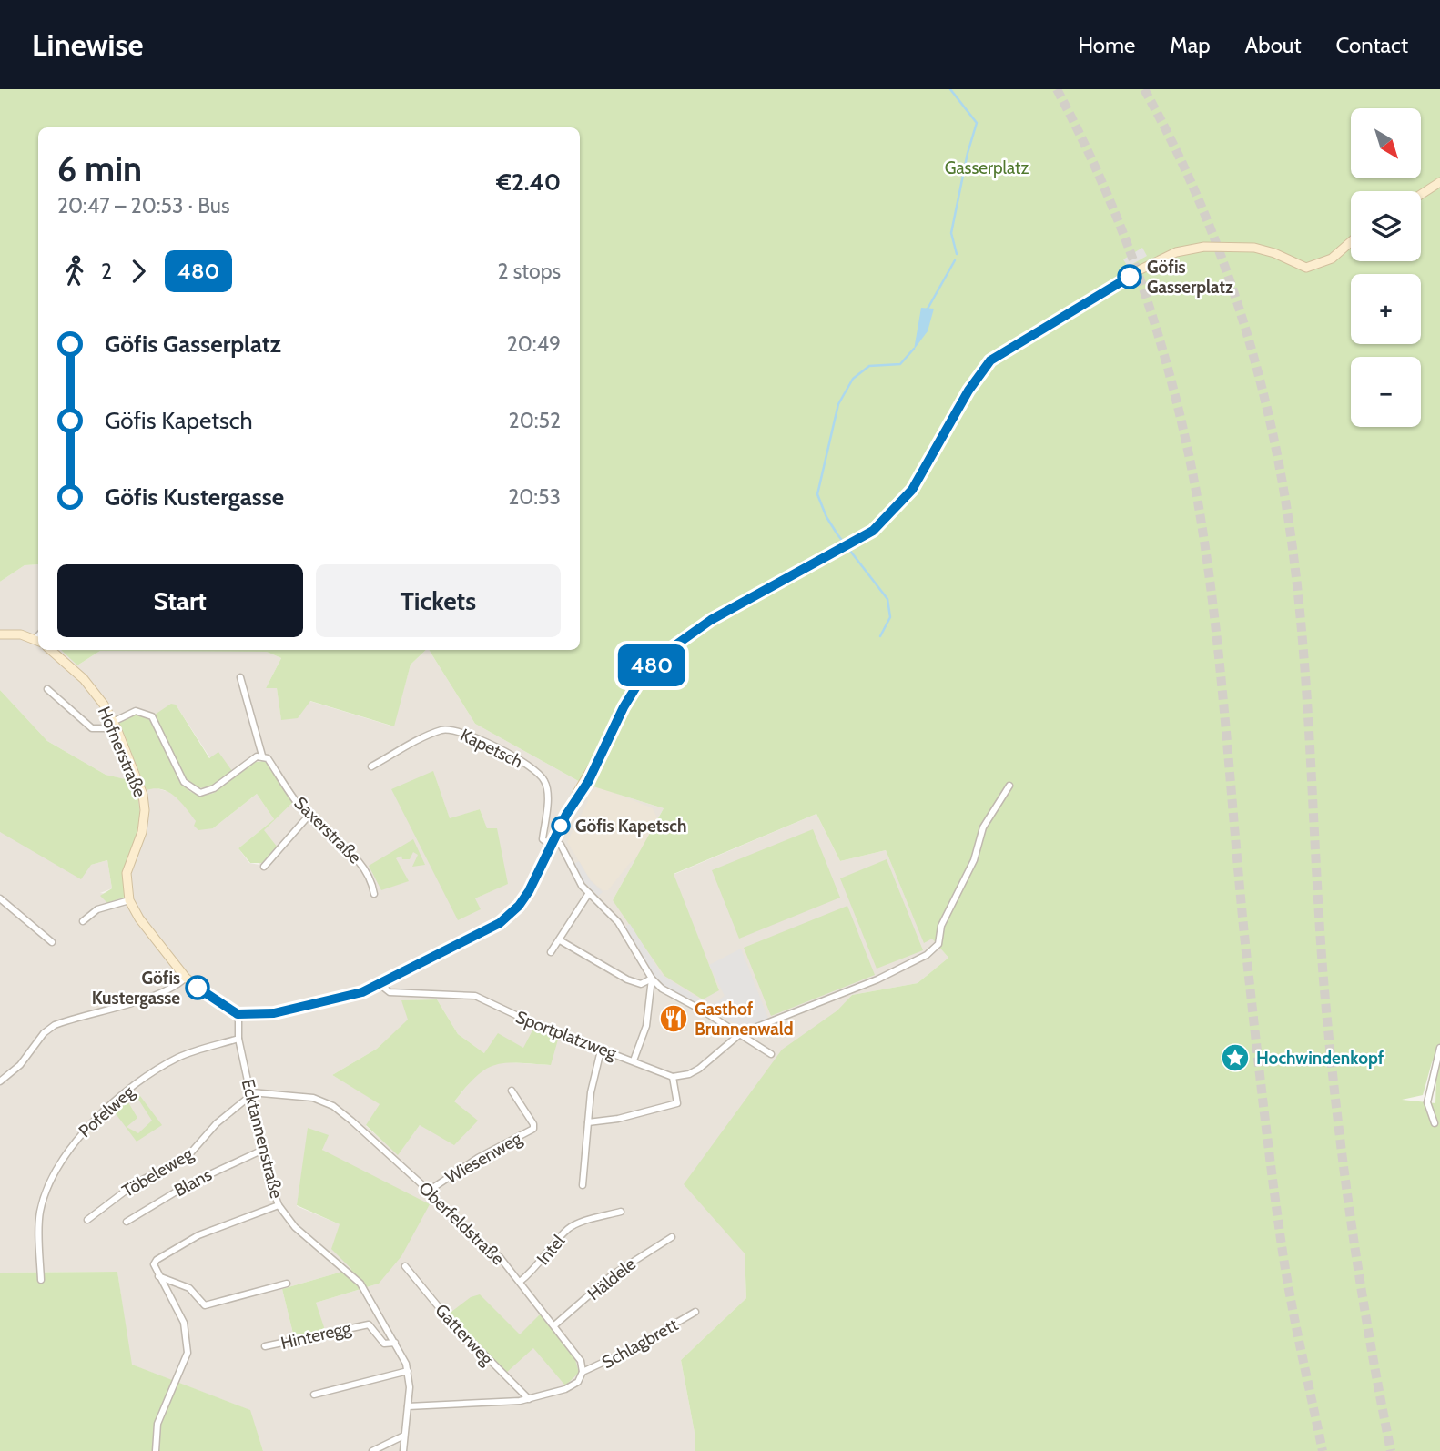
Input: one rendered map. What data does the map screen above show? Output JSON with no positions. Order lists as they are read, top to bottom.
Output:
{
  "streets": {
    "main road": ["Hofnerstraße"],
    "street": [
      "Kapetsch",
      "Saxerstraße",
      "Sportplatzweg",
      "Pofelweg",
      "Ecktannenstraße",
      "Wiesenweg",
      "Töbeleweg",
      "Blans",
      "Oberfeldstraße",
      "Intel",
      "Häldele",
      "Gatterweg",
      "Hinteregg",
      "Schlagbrett"
    ]
  },
  "crossings": [
    ["Hofnerstraße", "Ecktannenstraße"],
    ["Pofelweg", "Ecktannenstraße"],
    ["Ecktannenstraße", "Töbeleweg"],
    ["Ecktannenstraße", "Blans"],
    ["Ecktannenstraße", "Oberfeldstraße"],
    ["Ecktannenstraße", "Hinteregg"],
    ["Wiesenweg", "Oberfeldstraße"],
    ["Töbeleweg", "Oberfeldstraße"],
    ["Oberfeldstraße", "Intel"],
    ["Oberfeldstraße", "Häldele"],
    ["Oberfeldstraße", "Schlagbrett"]
  ],
  "parks": ["Gasserplatz"],
  "places": {
    "other": ["Göfis Gasserplatz", "Göfis Kapetsch", "Göfis Kustergasse"],
    "restaurant": ["Gasthof Brunnenwald"],
    "place": ["Hochwindenkopf"]
  },
  "lines": ["bus line 480"],
  "north": "bottom right",
  "page": {
    "header": "Linewise",
    "nav": [
      "Home",
      "Map",
      "About",
      "Contact"
    ],
    "on_map": "480",
    "map_buttons": ["+", "−"],
    "heading": ["6 min", "20:47 – 20:53 · Bus", "€2.40"],
    "legs": ["2", "480", "2 stops"],
    "list": [
      {
        "name": "Göfis Gasserplatz",
        "value": "20:49"
      },
      {
        "name": "Göfis Kapetsch",
        "value": "20:52"
      },
      {
        "name": "Göfis Kustergasse",
        "value": "20:53"
      }
    ],
    "buttons": ["Start", "Tickets"]
  }
}
